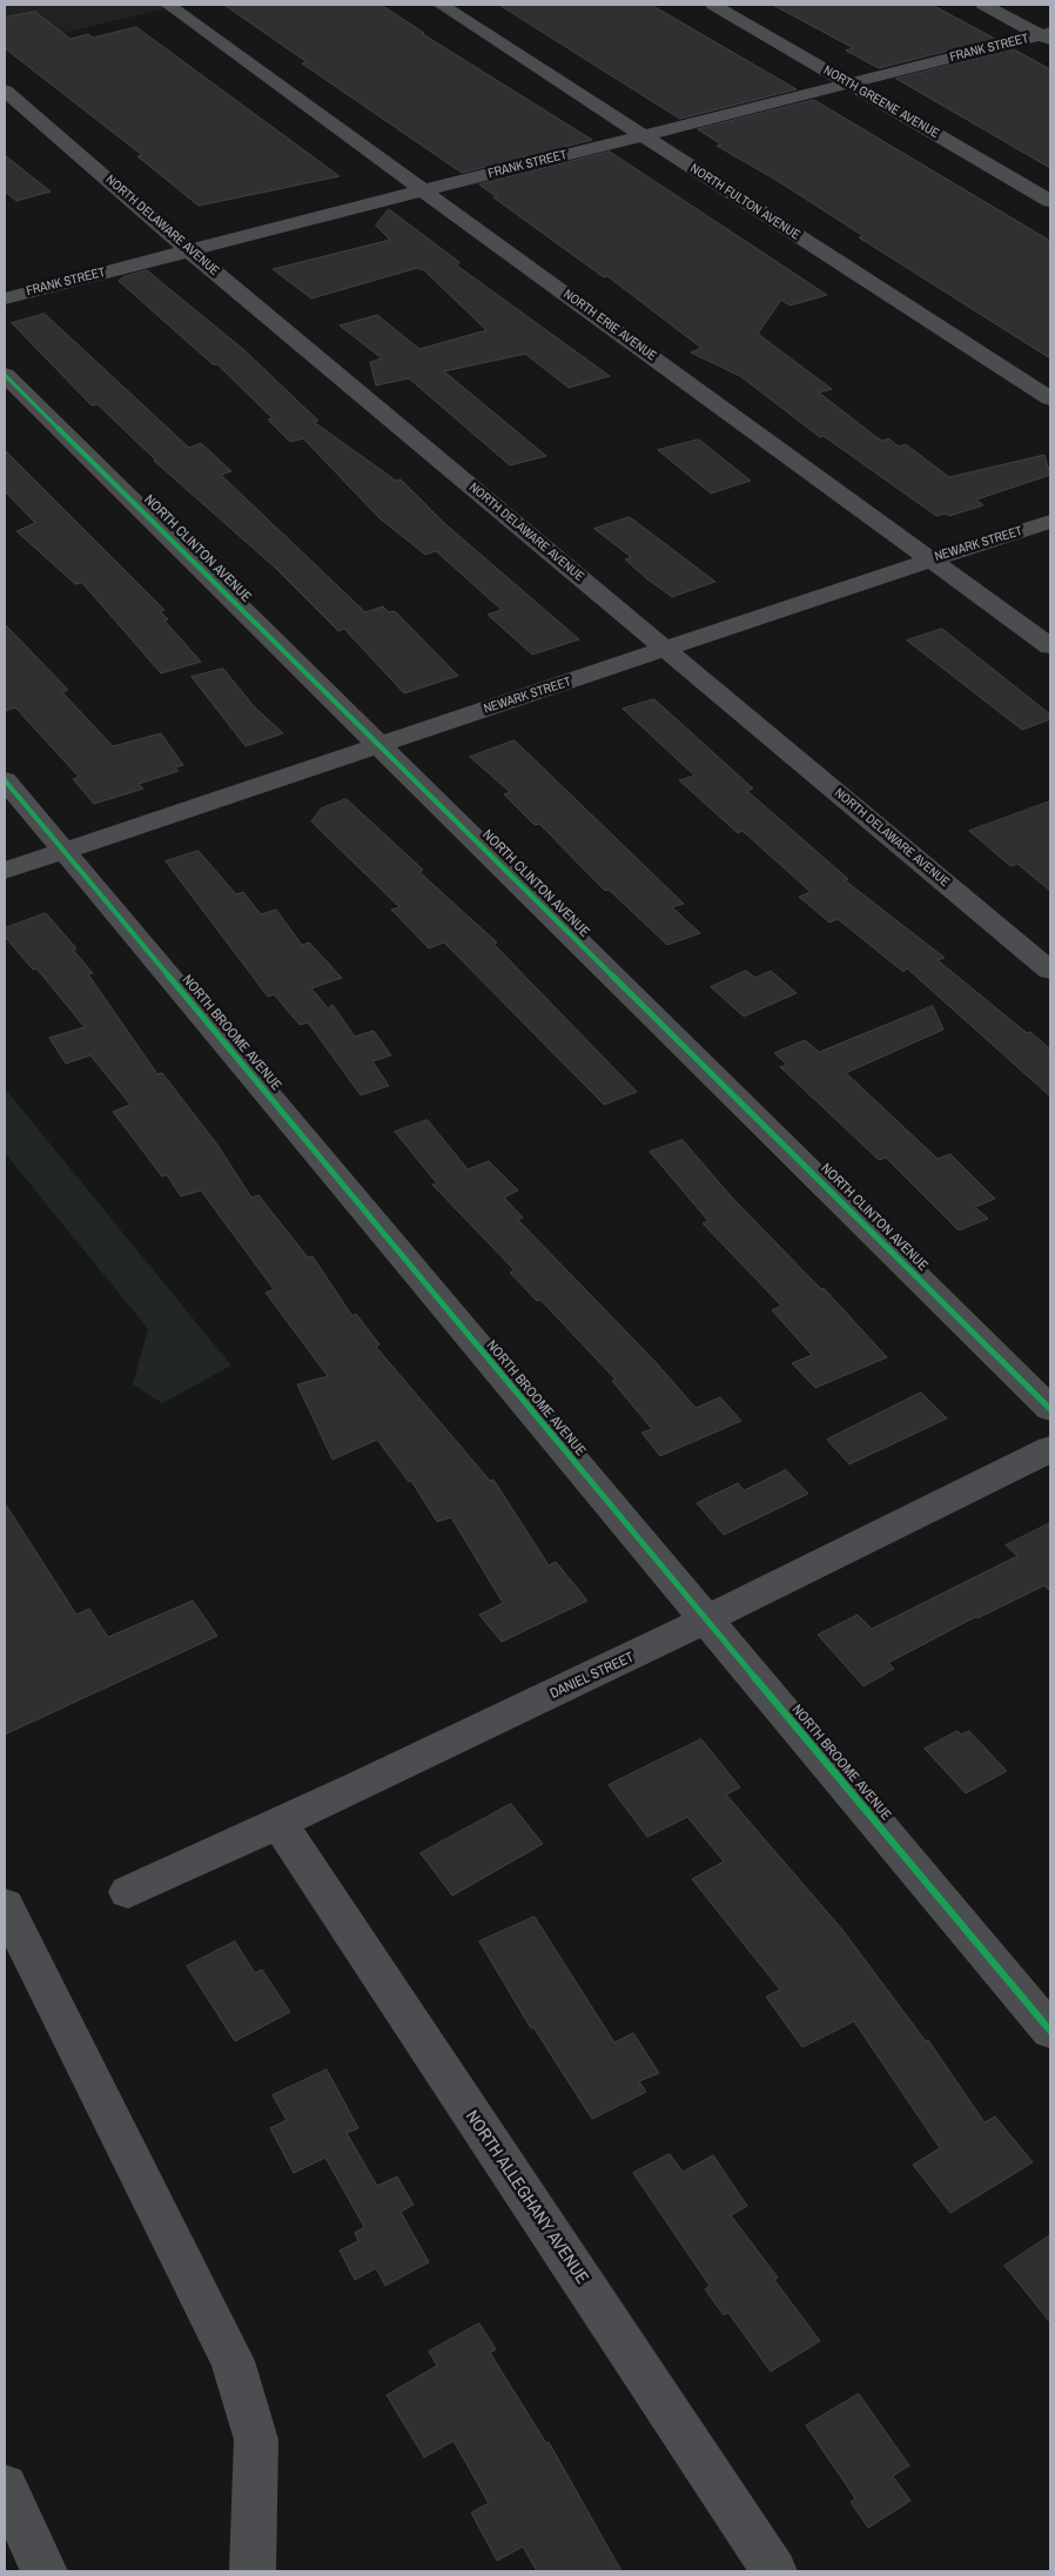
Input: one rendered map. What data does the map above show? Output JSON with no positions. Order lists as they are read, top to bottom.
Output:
{
  "streets": {
    "street": [
      "FRANK STREET",
      "NORTH GREENE AVENUE",
      "NORTH FULTON AVENUE",
      "NORTH DELAWARE AVENUE",
      "NORTH ERIE AVENUE",
      "NEWARK STREET",
      "NORTH CLINTON AVENUE",
      "NORTH BROOME AVENUE",
      "DANIEL STREET",
      "NORTH ALLEGHANY AVENUE"
    ]
  },
  "crossings": [
    ["FRANK STREET", "NORTH GREENE AVENUE"],
    ["FRANK STREET", "NORTH FULTON AVENUE"],
    ["FRANK STREET", "NORTH DELAWARE AVENUE"],
    ["FRANK STREET", "NORTH ERIE AVENUE"],
    ["NORTH DELAWARE AVENUE", "NEWARK STREET"],
    ["NORTH ERIE AVENUE", "NEWARK STREET"],
    ["NEWARK STREET", "NORTH CLINTON AVENUE"],
    ["NEWARK STREET", "NORTH BROOME AVENUE"],
    ["NORTH BROOME AVENUE", "DANIEL STREET"],
    ["DANIEL STREET", "NORTH ALLEGHANY AVENUE"]
  ]
}
